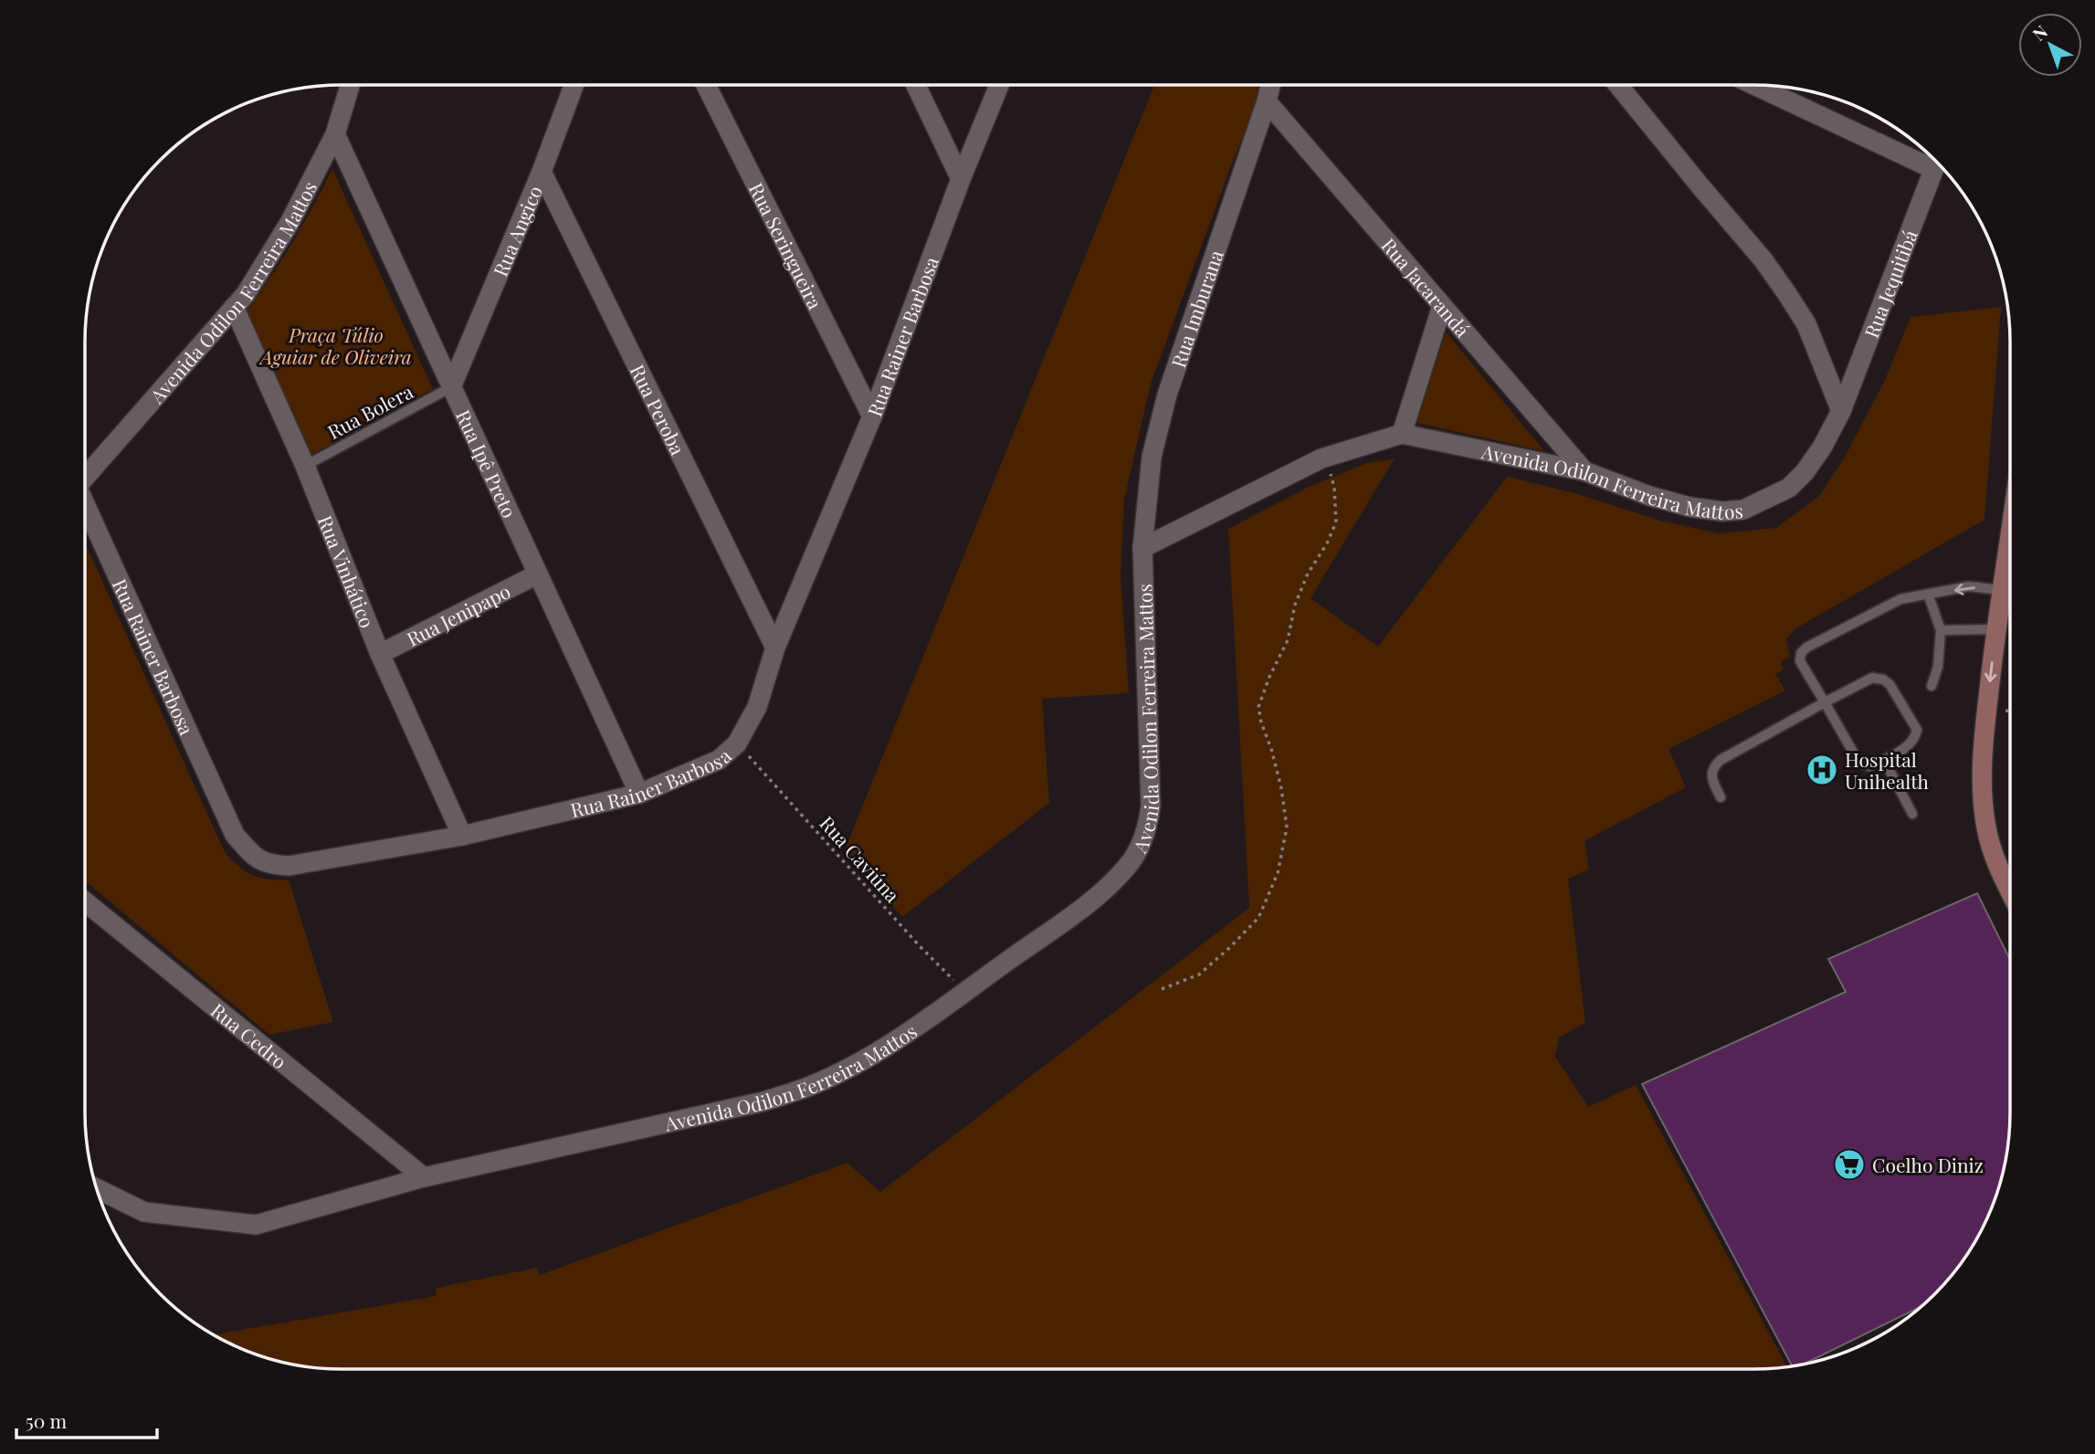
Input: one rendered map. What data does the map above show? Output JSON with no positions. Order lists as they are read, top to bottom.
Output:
{
  "streets": {
    "street": [
      "Rua Angico",
      "Rua Seringueira",
      "Rua Jequitibá",
      "Rua Jacarandá",
      "Avenida Odilon Ferreira Mattos",
      "Rua Imburana",
      "Rua Rainer Barbosa",
      "Rua Peroba",
      "Rua Ipê Preto",
      "Rua Vinhático",
      "Rua Jenipapo",
      "Rua Cedro"
    ],
    "lane": ["Rua Bolera"],
    "path": ["Rua Caviúna"]
  },
  "crossings": [
    ["Rua Angico", "Rua Peroba"],
    ["Rua Angico", "Rua Bolera"],
    ["Rua Angico", "Rua Ipê Preto"],
    ["Rua Seringueira", "Rua Rainer Barbosa"],
    ["Rua Jequitibá", "Avenida Odilon Ferreira Mattos"],
    ["Rua Jacarandá", "Avenida Odilon Ferreira Mattos"],
    ["Rua Jacarandá", "Rua Imburana"],
    ["Avenida Odilon Ferreira Mattos", "Rua Imburana"],
    ["Avenida Odilon Ferreira Mattos", "Rua Ipê Preto"],
    ["Avenida Odilon Ferreira Mattos", "Rua Vinhático"],
    ["Avenida Odilon Ferreira Mattos", "Rua Caviúna"],
    ["Avenida Odilon Ferreira Mattos", "Rua Cedro"],
    ["Rua Rainer Barbosa", "Rua Peroba"],
    ["Rua Rainer Barbosa", "Rua Ipê Preto"],
    ["Rua Rainer Barbosa", "Rua Vinhático"],
    ["Rua Rainer Barbosa", "Rua Caviúna"],
    ["Rua Bolera", "Rua Ipê Preto"],
    ["Rua Bolera", "Rua Vinhático"],
    ["Rua Ipê Preto", "Rua Jenipapo"],
    ["Rua Vinhático", "Rua Jenipapo"]
  ],
  "parks": ["Praça Túlio Aguiar de Oliveira"],
  "places": {
    "hospital": ["Hospital Unihealth"],
    "supermarket": ["Coelho Diniz"]
  },
  "scale_bar": "50 m",
  "north": "top left"
}
